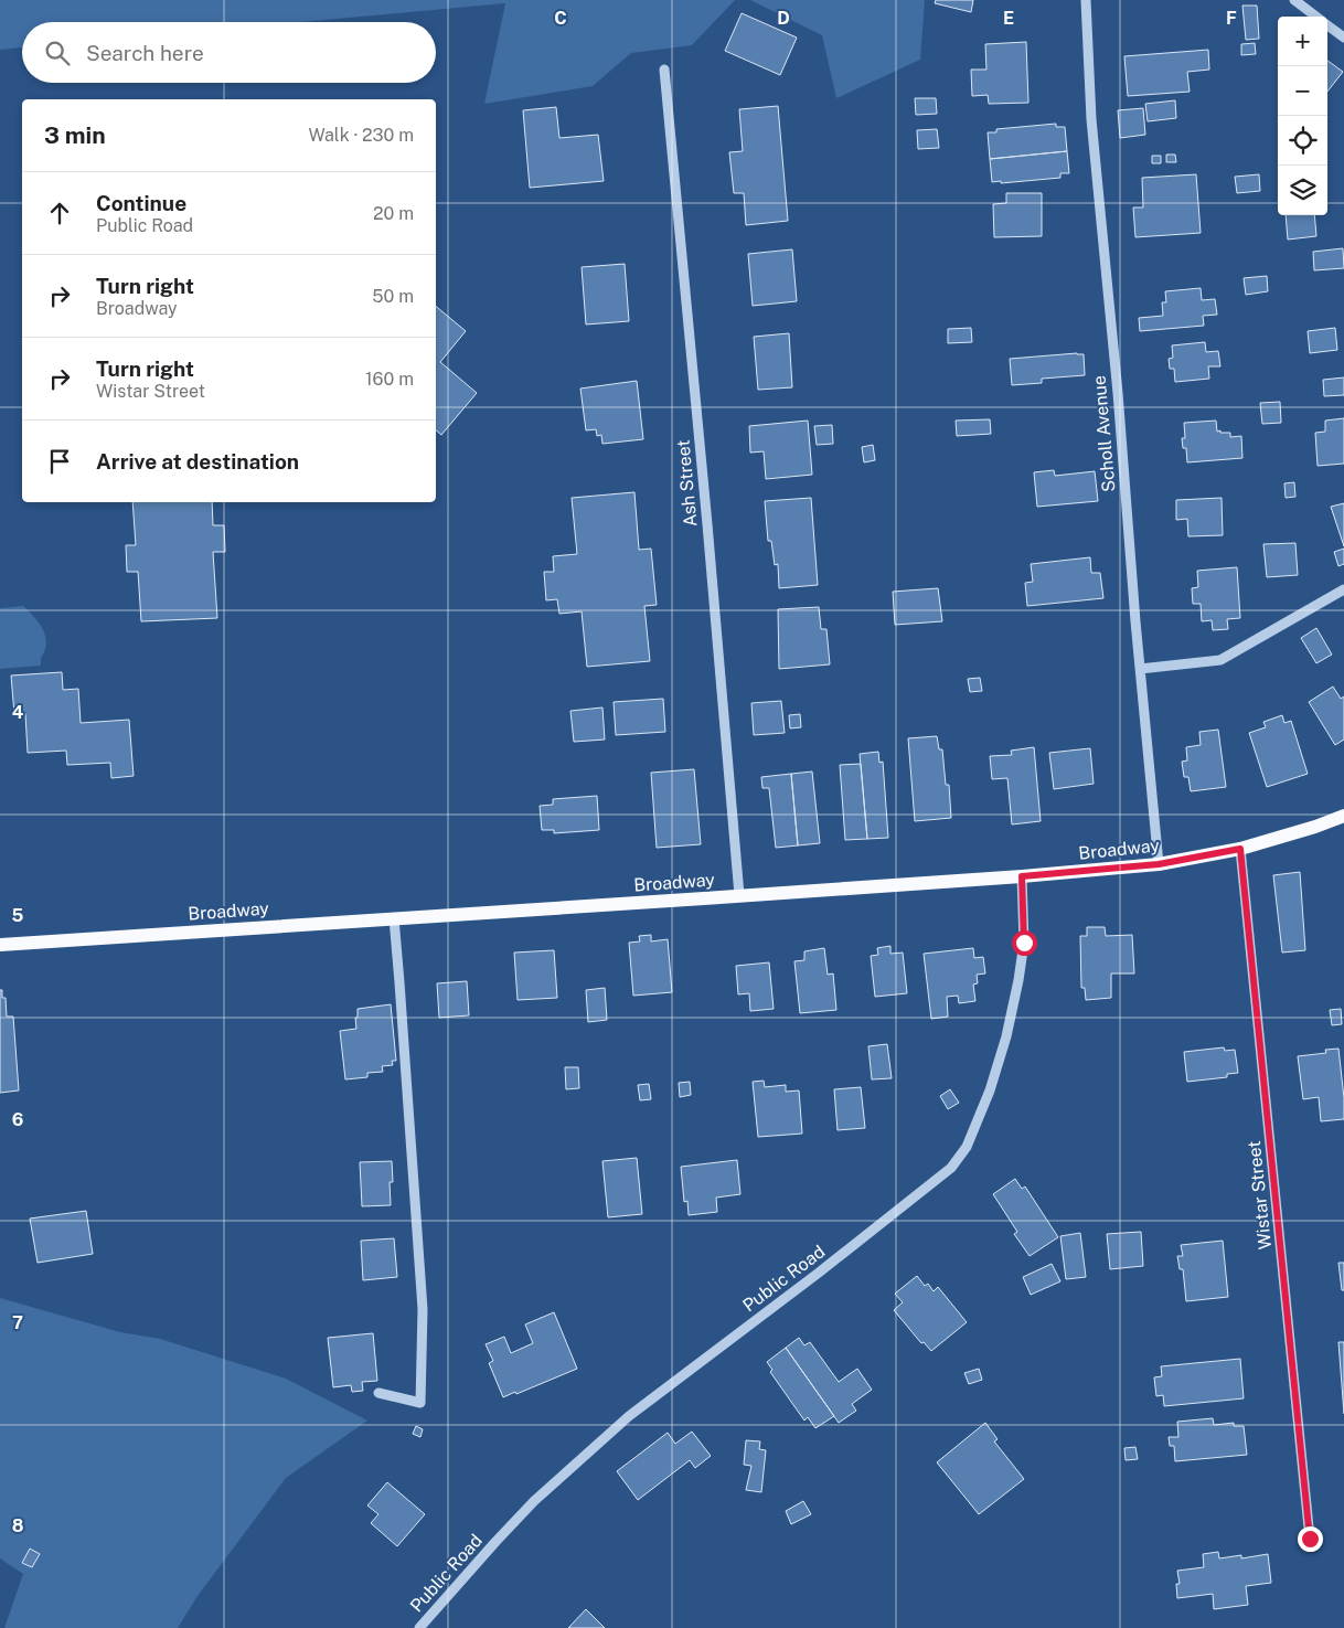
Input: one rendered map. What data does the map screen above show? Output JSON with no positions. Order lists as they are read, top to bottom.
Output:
{
  "streets": {
    "main road": ["Broadway"],
    "street": [
      "Scholl Avenue",
      "Ash Street",
      "Wistar Street",
      "Public Road"
    ]
  },
  "crossings": [
    ["Scholl Avenue", "Broadway"],
    ["Ash Street", "Broadway"],
    ["Broadway", "Wistar Street"],
    ["Broadway", "Public Road"]
  ],
  "page": {
    "map_buttons": ["+", "−"],
    "search": "Search here",
    "heading": ["3 min", "Walk · 230 m"],
    "list": [
      ["Continue", "Public Road", "20 m"],
      ["Turn right", "Broadway", "50 m"],
      ["Turn right", "Wistar Street", "160 m"],
      "Arrive at destination"
    ]
  },
  "grid": {
    "columns": [
      "C",
      "D",
      "E",
      "F"
    ],
    "rows": [
      "4",
      "5",
      "6",
      "7",
      "8"
    ]
  }
}
